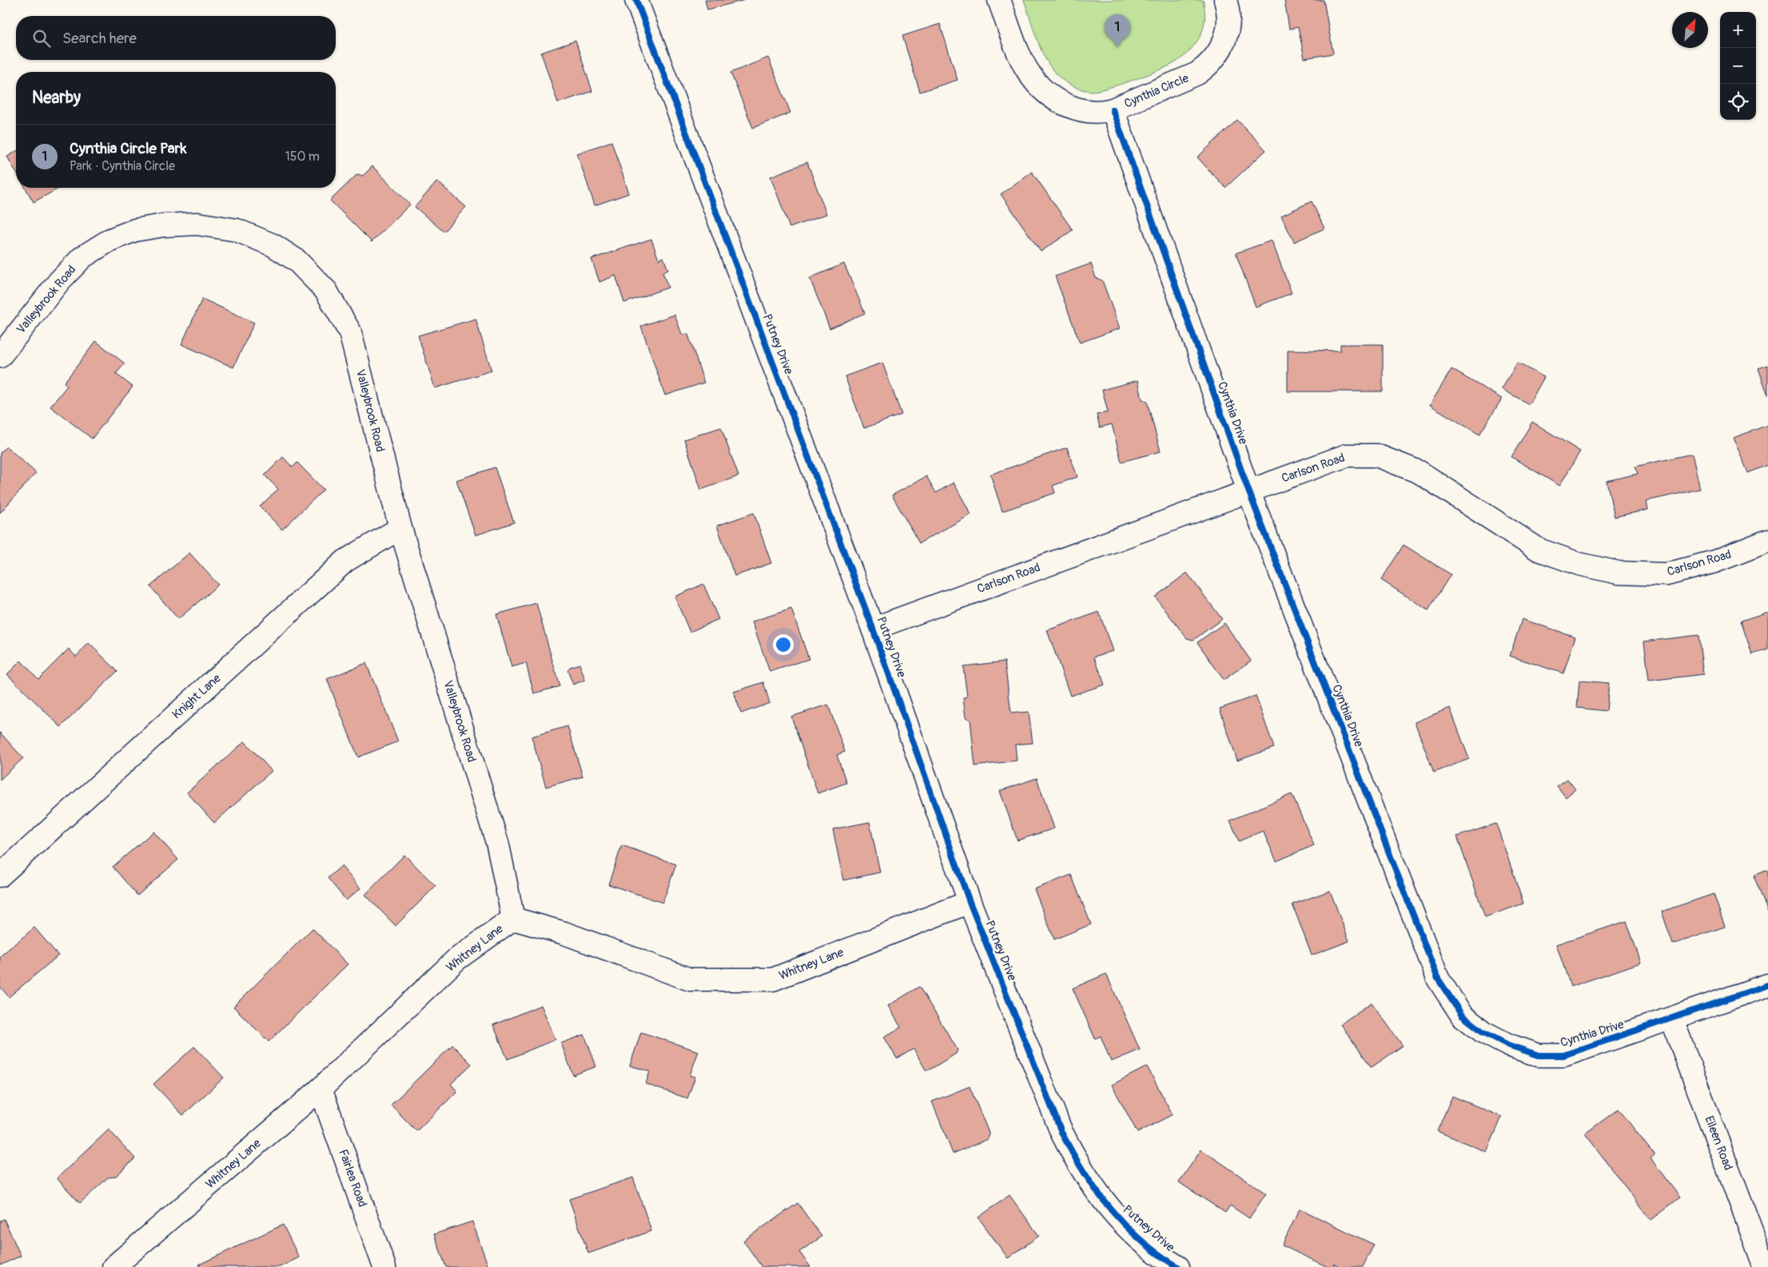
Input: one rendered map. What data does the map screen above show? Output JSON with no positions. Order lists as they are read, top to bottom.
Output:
{
  "streets": {
    "street": [
      "Cynthia Circle",
      "Valleybrook Road",
      "Putney Drive",
      "Cynthia Drive",
      "Carlson Road",
      "Knight Lane",
      "Whitney Lane",
      "Eileen Road",
      "Fairlea Road"
    ]
  },
  "crossings": [
    ["Cynthia Circle", "Cynthia Drive"],
    ["Valleybrook Road", "Knight Lane"],
    ["Valleybrook Road", "Whitney Lane"],
    ["Putney Drive", "Carlson Road"],
    ["Putney Drive", "Whitney Lane"],
    ["Cynthia Drive", "Carlson Road"],
    ["Cynthia Drive", "Eileen Road"],
    ["Whitney Lane", "Fairlea Road"]
  ],
  "north": "top right",
  "page": {
    "map_buttons": ["+", "−"],
    "pins": "1",
    "search": "Search here",
    "heading": "Nearby",
    "list": [
      {
        "mark": "1",
        "name": "Cynthia Circle Park",
        "note": "Park · Cynthia Circle",
        "value": "150 m"
      }
    ]
  }
}
